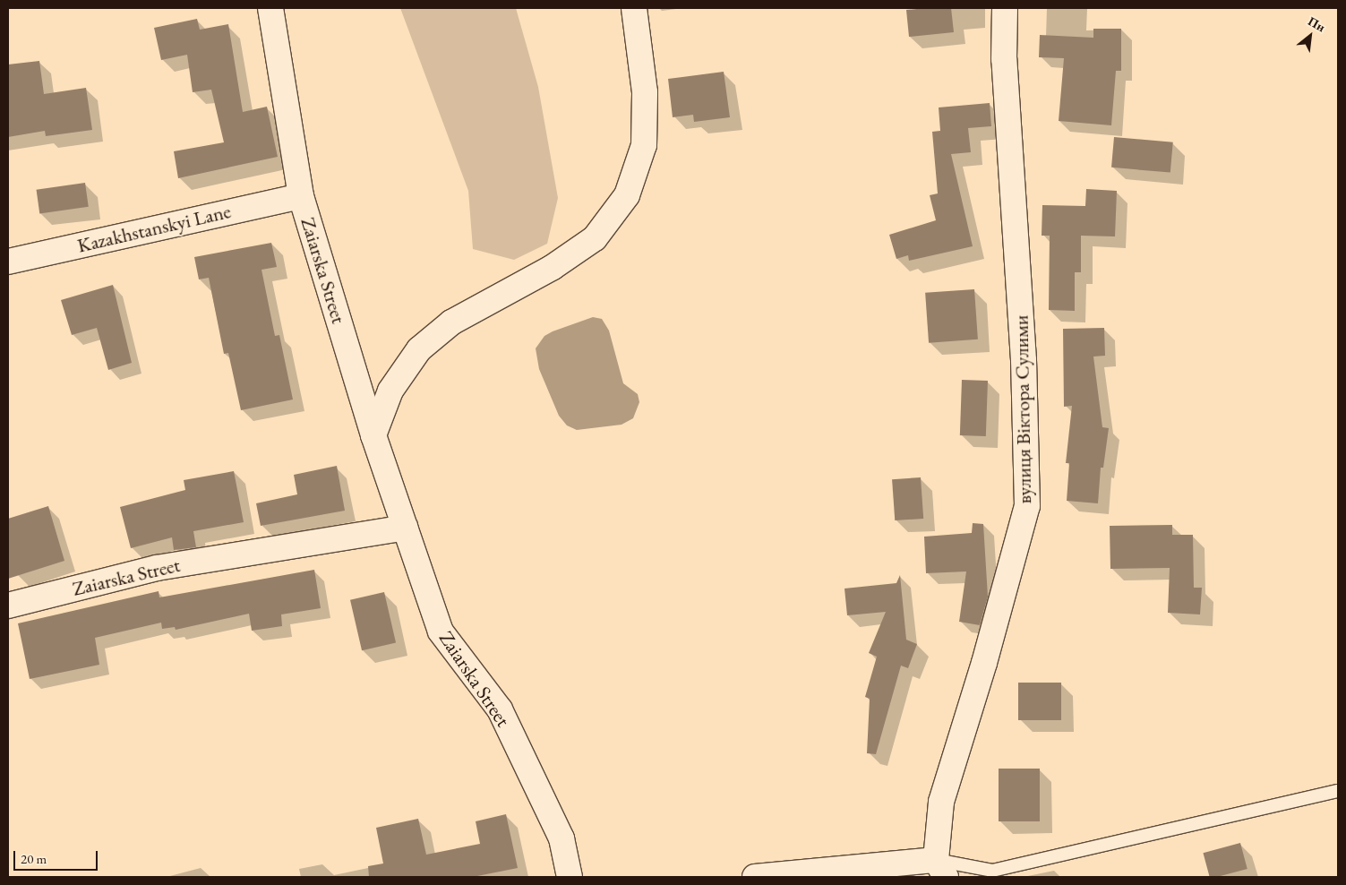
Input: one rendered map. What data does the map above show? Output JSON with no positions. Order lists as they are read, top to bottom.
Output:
{
  "streets": {
    "street": ["Kazakhstanskyi Lane", "Zaiarska Street", "вулиця Віктора Сулими"]
  },
  "crossings": [
    ["Kazakhstanskyi Lane", "Zaiarska Street"]
  ],
  "scale_bar": "20 m",
  "north": "top right"
}
